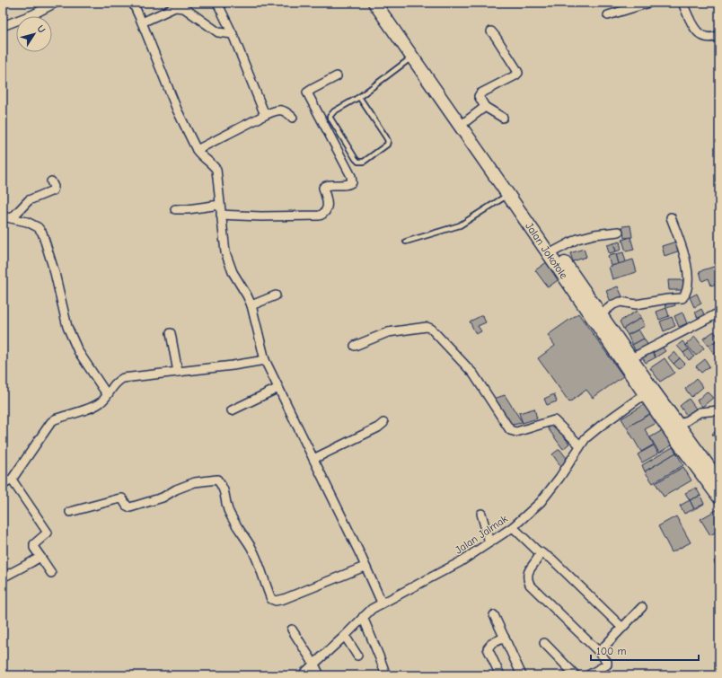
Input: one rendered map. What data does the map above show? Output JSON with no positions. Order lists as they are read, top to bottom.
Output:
{
  "streets": {
    "highway": ["Jalan Jokotole"],
    "street": ["Jalan Jalmak"]
  },
  "crossings": [
    ["Jalan Jokotole", "Jalan Jalmak"]
  ],
  "scale_bar": "100 m",
  "north": "top right"
}
